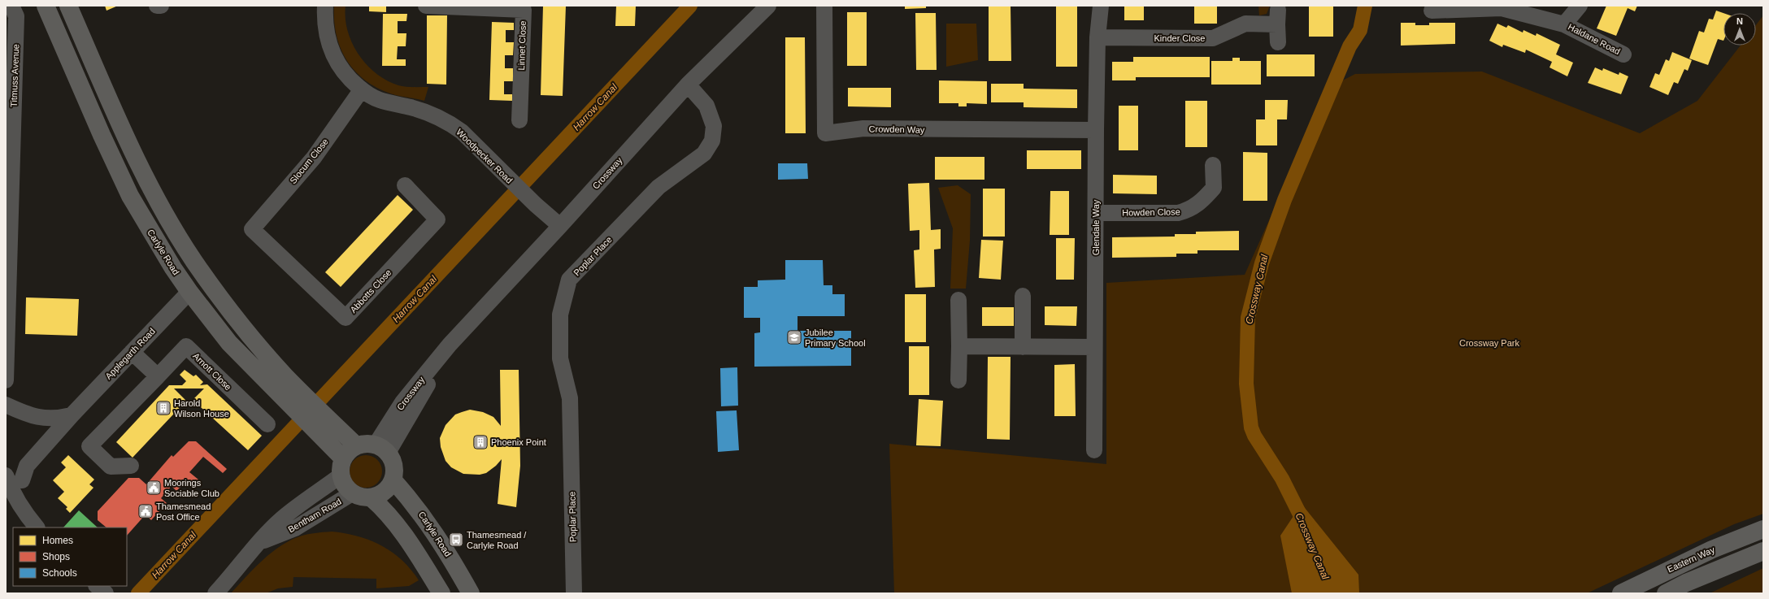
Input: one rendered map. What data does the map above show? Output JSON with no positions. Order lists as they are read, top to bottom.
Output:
{
  "streets": {
    "main road": ["Carlyle Road", "Eastern Way"],
    "street": [
      "Kinder Close",
      "Haldane Road",
      "Linnet Close",
      "Titmuss Avenue",
      "Crowden Way",
      "Woodpecker Road",
      "Slocum Close",
      "Crossway",
      "Howden Close",
      "Glendale Way",
      "Poplar Place",
      "Abbotts Close",
      "Applegarth Road",
      "Arnott Close",
      "Bentham Road"
    ]
  },
  "crossings": [
    ["Kinder Close", "Glendale Way"],
    ["Crowden Way", "Glendale Way"],
    ["Woodpecker Road", "Slocum Close"],
    ["Woodpecker Road", "Crossway"],
    ["Slocum Close", "Abbotts Close"],
    ["Crossway", "Carlyle Road"],
    ["Crossway", "Poplar Place"],
    ["Crossway", "Bentham Road"],
    ["Howden Close", "Glendale Way"],
    ["Carlyle Road", "Applegarth Road"],
    ["Carlyle Road", "Bentham Road"]
  ],
  "water": ["Harrow Canal", "Crossway Canal"],
  "parks": ["Crossway Park"],
  "places": {
    "school or university": ["Jubilee Primary School"],
    "building": ["Harold Wilson House", "Phoenix Point"],
    "public building": ["Moorings Sociable Club", "Thamesmead Post Office"],
    "bus stop": ["Thamesmead / Carlyle Road"]
  },
  "legend": ["Homes", "Shops", "Schools"],
  "north": "top"
}
